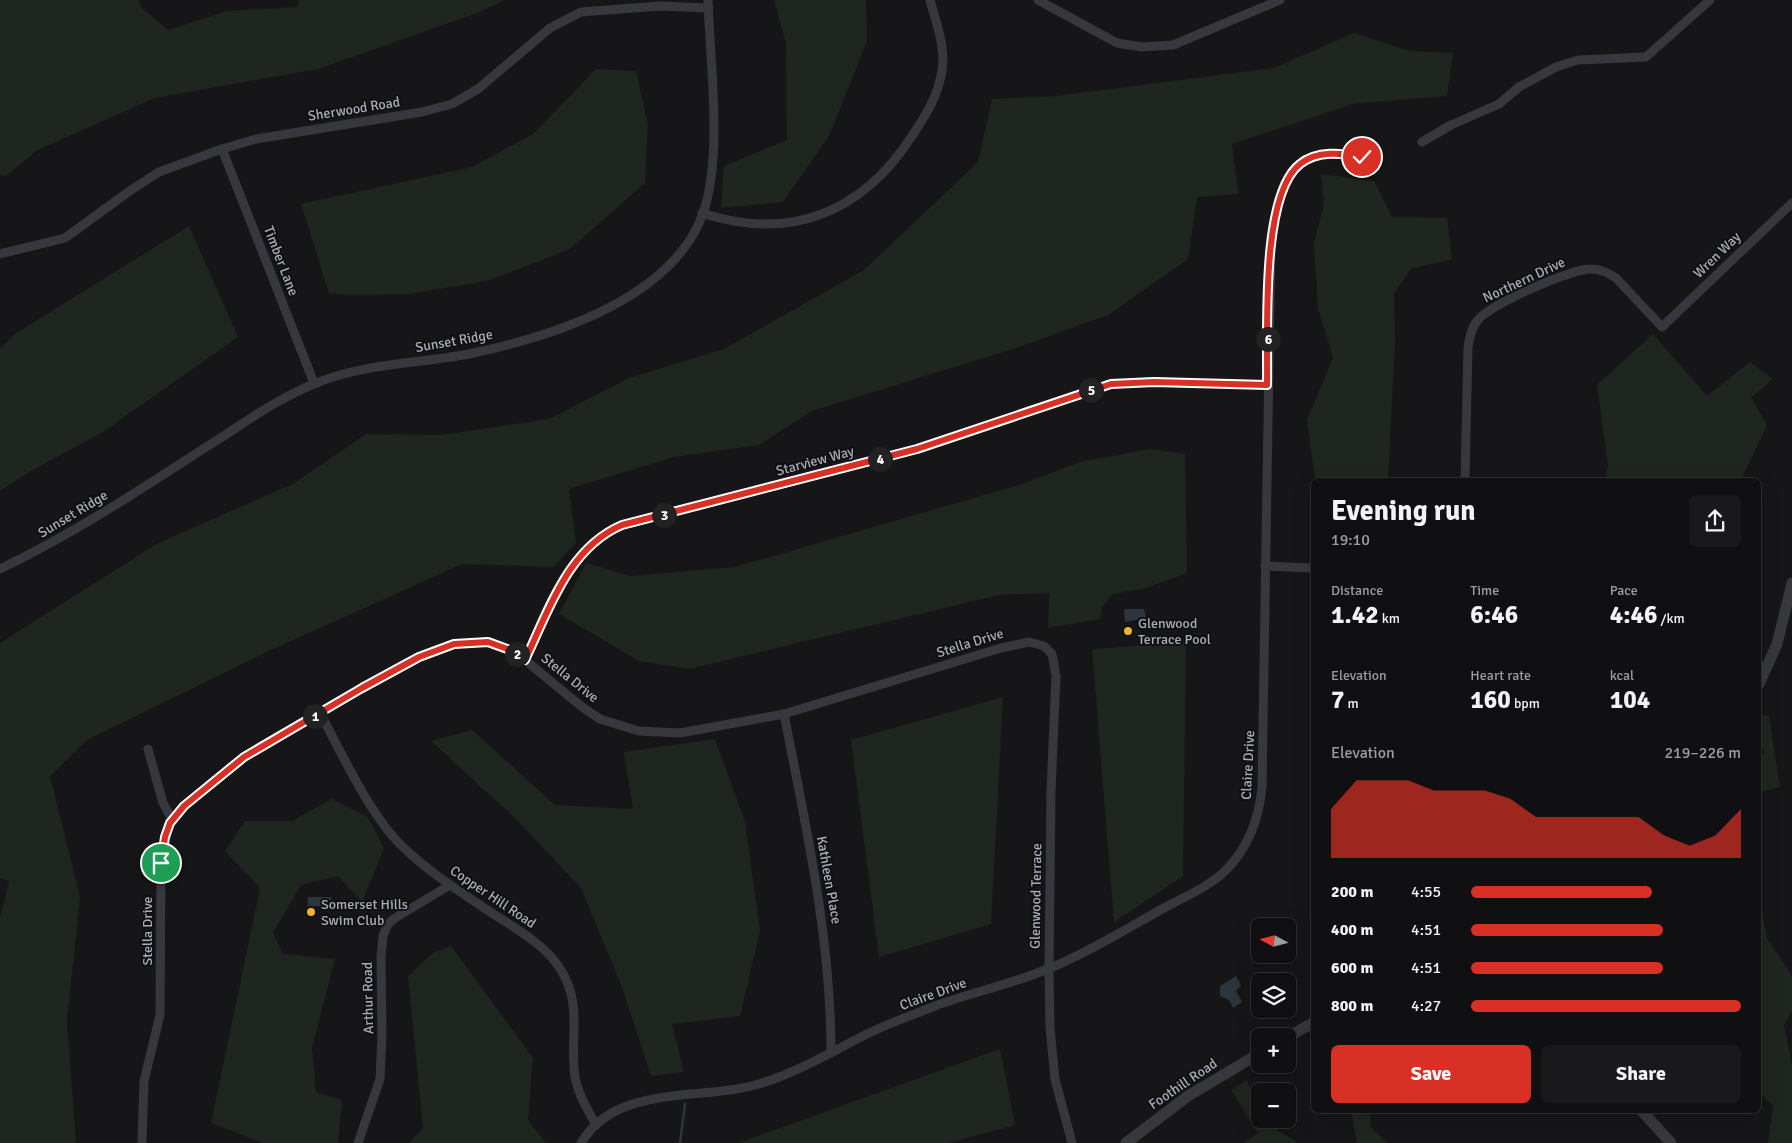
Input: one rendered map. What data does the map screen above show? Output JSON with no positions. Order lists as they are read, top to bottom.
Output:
{
  "streets": {
    "street": [
      "Sherwood Road",
      "Wren Way",
      "Timber Lane",
      "Northern Drive",
      "Sunset Ridge",
      "Starview Way",
      "Stella Drive",
      "Claire Drive",
      "Kathleen Place",
      "Glenwood Terrace",
      "Copper Hill Road",
      "Arthur Road",
      "Foothill Road"
    ]
  },
  "crossings": [
    ["Sherwood Road", "Timber Lane"],
    ["Sherwood Road", "Sunset Ridge"],
    ["Wren Way", "Northern Drive"],
    ["Timber Lane", "Sunset Ridge"],
    ["Starview Way", "Stella Drive"],
    ["Starview Way", "Claire Drive"],
    ["Stella Drive", "Kathleen Place"],
    ["Stella Drive", "Glenwood Terrace"],
    ["Stella Drive", "Copper Hill Road"],
    ["Claire Drive", "Kathleen Place"],
    ["Claire Drive", "Glenwood Terrace"],
    ["Claire Drive", "Copper Hill Road"],
    ["Copper Hill Road", "Arthur Road"]
  ],
  "places": ["Glenwood Terrace Pool", "Somerset Hills Swim Club"],
  "north": "left",
  "page": {
    "pins": [
      "6",
      "5",
      "4",
      "3",
      "2",
      "1"
    ],
    "heading": ["Evening run", "19:10"],
    "stats": [
      ["Distance", "1.42 km"],
      ["Time", "6:46"],
      ["Pace", "4:46 /km"],
      ["Elevation", "7 m"],
      ["Heart rate", "160 bpm"],
      ["kcal", "104"]
    ],
    "chart": ["Elevation", "219–226 m"],
    "list": [
      {
        "name": "200 m",
        "note": "4:55"
      },
      {
        "name": "400 m",
        "note": "4:51"
      },
      {
        "name": "600 m",
        "note": "4:51"
      },
      {
        "name": "800 m",
        "note": "4:27"
      }
    ],
    "map_buttons": ["+", "−"],
    "buttons": ["Save", "Share"]
  }
}
